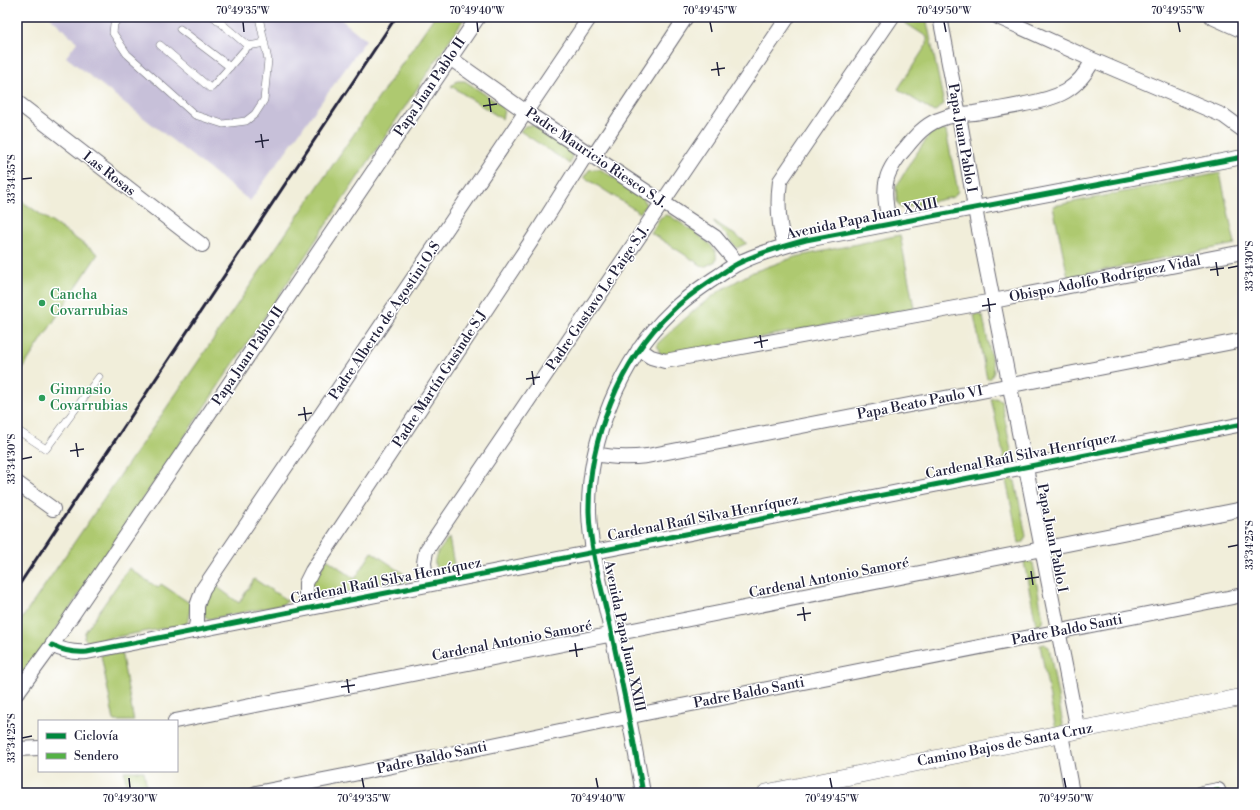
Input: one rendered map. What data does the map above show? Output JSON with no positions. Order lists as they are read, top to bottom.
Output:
{
  "streets": {
    "street": [
      "Papa Juan Pablo II",
      "Papa Juan Pablo I",
      "Padre Mauricio Riesco S.J.",
      "Las Rosas",
      "Avenida Papa Juan XXIII",
      "Obispo Adolfo Rodríguez Vidal",
      "Padre Gustavo Le Paige S.J.",
      "Padre Alberto de Agostini O.S",
      "Padre Martín Gusinde S.J",
      "Papa Beato Paulo VI",
      "Cardenal Raúl Silva Henríquez",
      "Cardenal Antonio Samoré",
      "Padre Baldo Santi",
      "Camino Bajos de Santa Cruz"
    ]
  },
  "crossings": [
    ["Papa Juan Pablo II", "Padre Mauricio Riesco S.J."],
    ["Papa Juan Pablo II", "Cardenal Raúl Silva Henríquez"],
    ["Papa Juan Pablo I", "Avenida Papa Juan XXIII"],
    ["Papa Juan Pablo I", "Obispo Adolfo Rodríguez Vidal"],
    ["Papa Juan Pablo I", "Papa Beato Paulo VI"],
    ["Papa Juan Pablo I", "Cardenal Raúl Silva Henríquez"],
    ["Papa Juan Pablo I", "Cardenal Antonio Samoré"],
    ["Papa Juan Pablo I", "Padre Baldo Santi"],
    ["Papa Juan Pablo I", "Camino Bajos de Santa Cruz"],
    ["Padre Mauricio Riesco S.J.", "Avenida Papa Juan XXIII"],
    ["Padre Mauricio Riesco S.J.", "Padre Gustavo Le Paige S.J."],
    ["Padre Mauricio Riesco S.J.", "Padre Alberto de Agostini O.S"],
    ["Padre Mauricio Riesco S.J.", "Padre Martín Gusinde S.J"],
    ["Avenida Papa Juan XXIII", "Obispo Adolfo Rodríguez Vidal"],
    ["Avenida Papa Juan XXIII", "Papa Beato Paulo VI"],
    ["Avenida Papa Juan XXIII", "Cardenal Raúl Silva Henríquez"],
    ["Avenida Papa Juan XXIII", "Cardenal Antonio Samoré"],
    ["Avenida Papa Juan XXIII", "Padre Baldo Santi"],
    ["Padre Gustavo Le Paige S.J.", "Cardenal Raúl Silva Henríquez"],
    ["Padre Alberto de Agostini O.S", "Cardenal Raúl Silva Henríquez"],
    ["Padre Martín Gusinde S.J", "Cardenal Raúl Silva Henríquez"]
  ],
  "places": ["Cancha Covarrubias", "Gimnasio Covarrubias"],
  "legend": ["Ciclovía", "Sendero"],
  "coordinates": [
    "70°49'35\"W",
    "70°49'40\"W",
    "70°49'45\"W",
    "70°49'50\"W",
    "70°49'55\"W",
    "33°34'35\"S",
    "33°34'30\"S",
    "33°34'25\"S",
    "70°49'30\"W"
  ]
}
